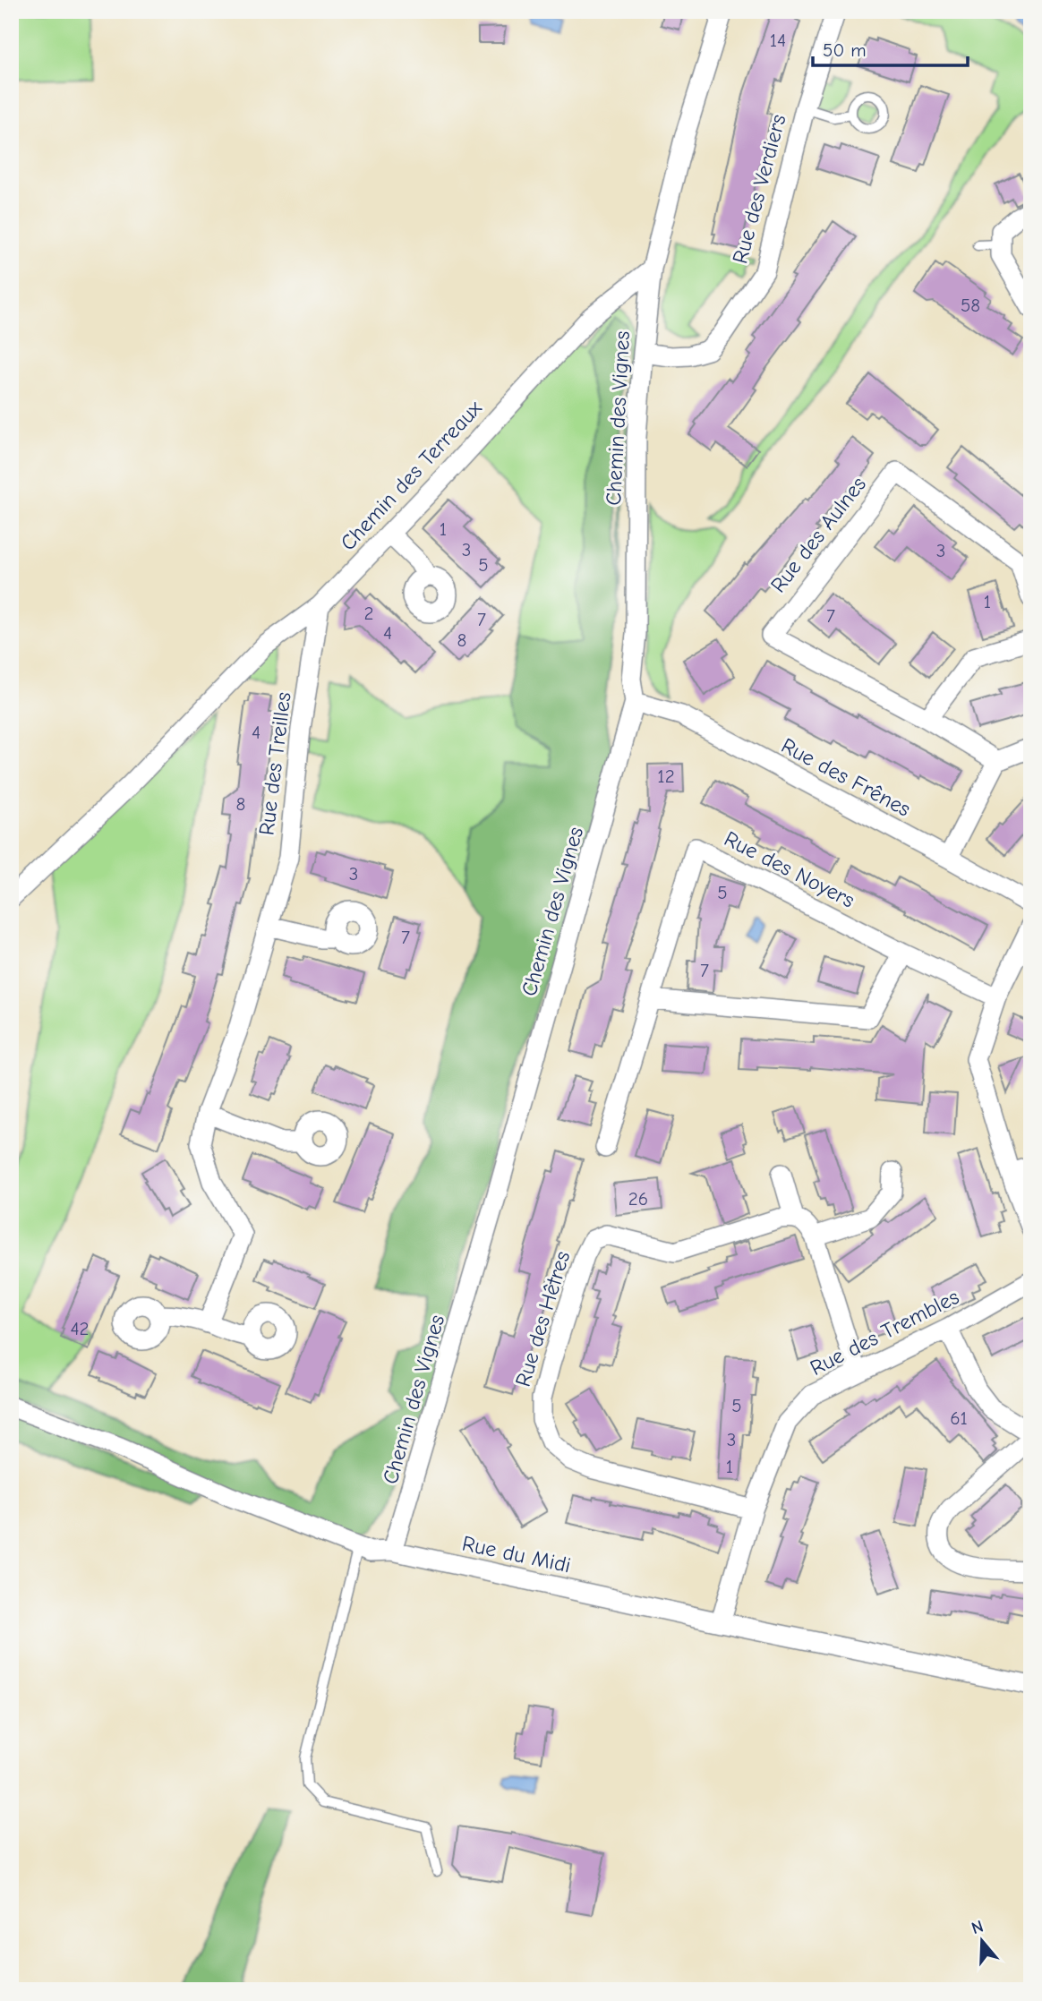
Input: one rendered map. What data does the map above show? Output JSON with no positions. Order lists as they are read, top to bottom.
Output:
{
  "streets": {
    "street": [
      "Rue des Verdiers",
      "Chemin des Vignes",
      "Chemin des Terreaux",
      "Rue des Aulnes",
      "Rue des Treilles",
      "Rue des Frênes",
      "Rue des Noyers",
      "Rue des Hêtres",
      "Rue des Trembles",
      "Rue du Midi"
    ]
  },
  "crossings": [
    ["Rue des Verdiers", "Chemin des Vignes"],
    ["Chemin des Vignes", "Chemin des Terreaux"],
    ["Chemin des Vignes", "Rue des Frênes"],
    ["Chemin des Vignes", "Rue du Midi"],
    ["Chemin des Terreaux", "Rue des Treilles"],
    ["Rue des Hêtres", "Rue des Trembles"],
    ["Rue des Trembles", "Rue du Midi"]
  ],
  "house_numbers": [
    "14",
    "58",
    "1",
    "3",
    "3",
    "5",
    "1",
    "2",
    "7",
    "7",
    "4",
    "8",
    "4",
    "12",
    "8",
    "3",
    "5",
    "7",
    "7",
    "26",
    "42",
    "5",
    "61",
    "3",
    "1"
  ],
  "scale_bar": "50 m",
  "north": "top"
}
